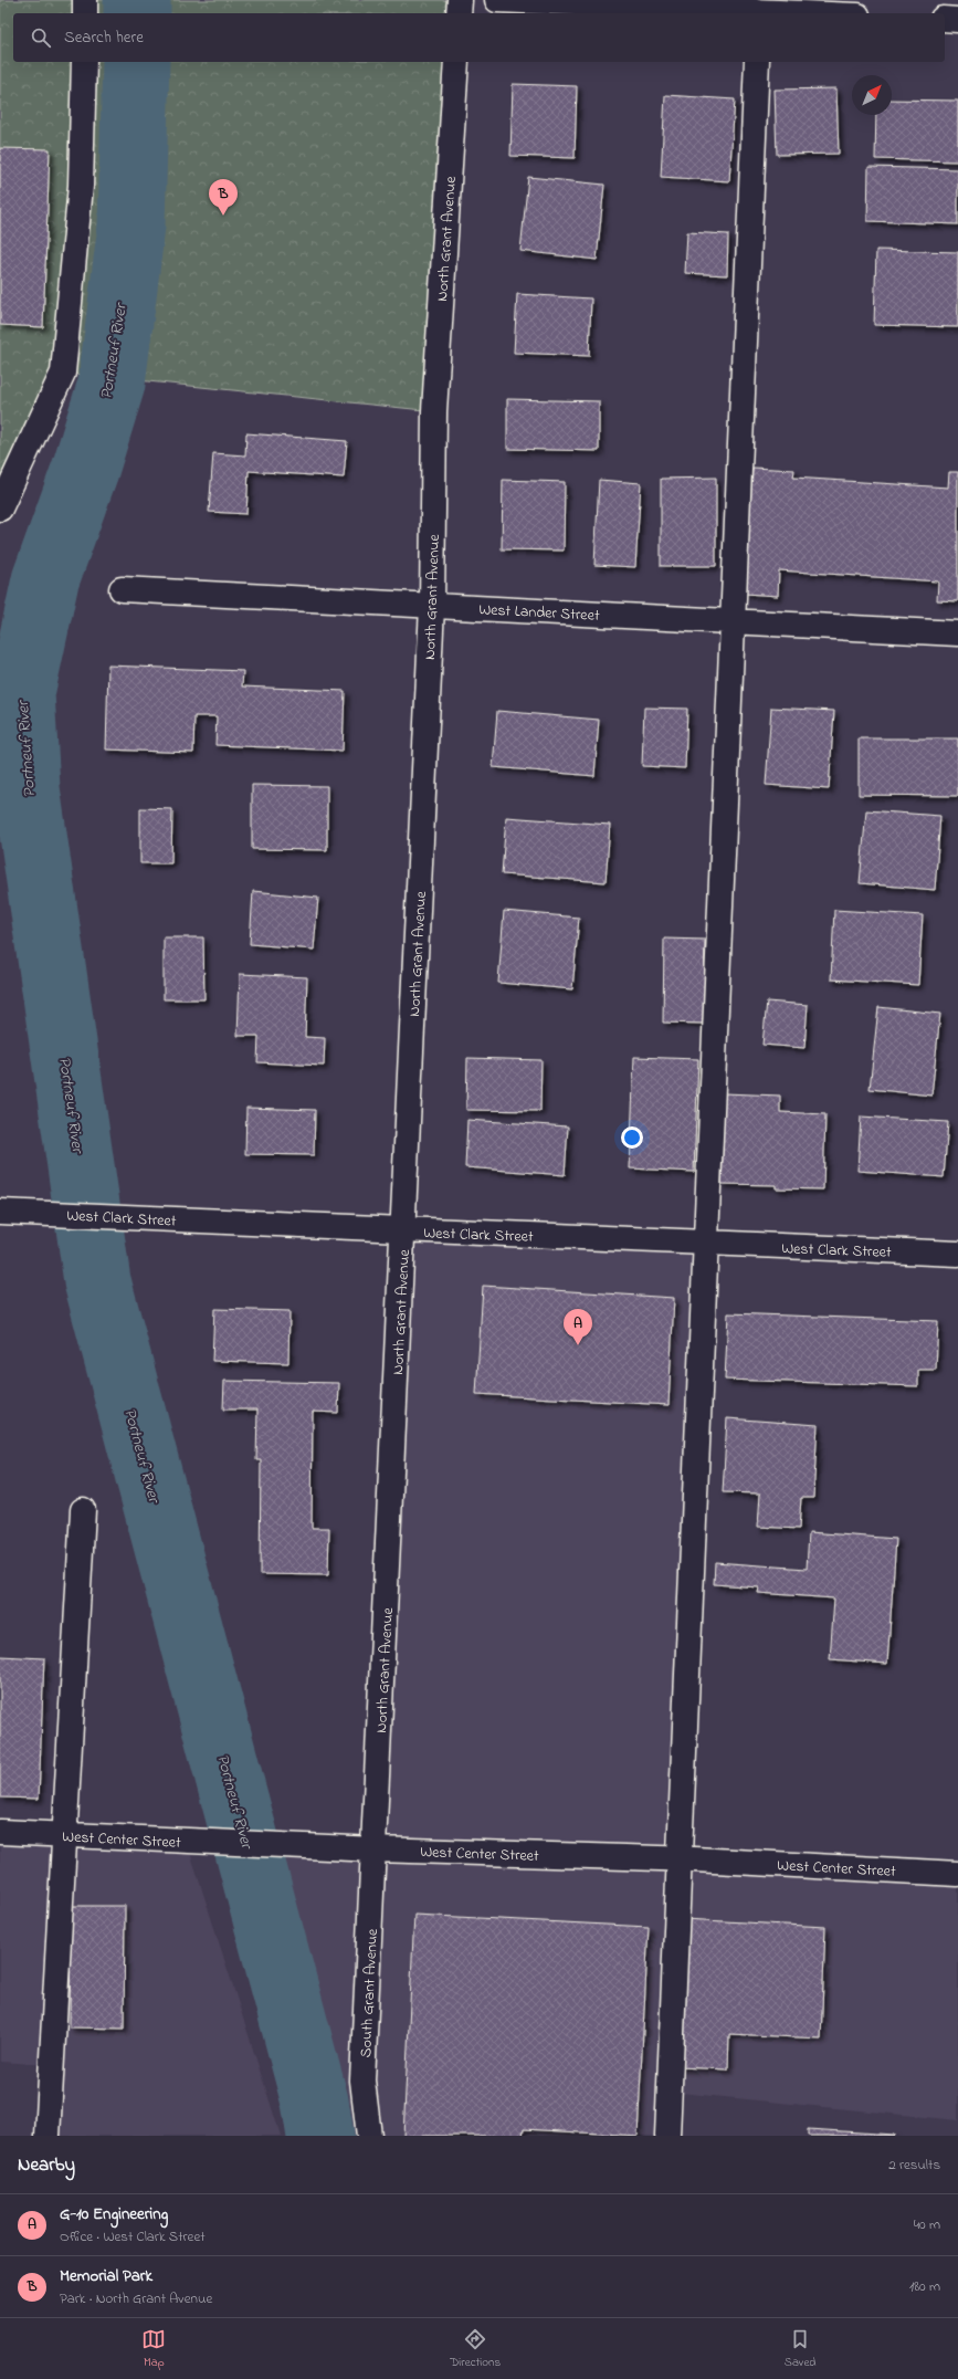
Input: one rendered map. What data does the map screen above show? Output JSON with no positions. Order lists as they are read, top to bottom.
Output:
{
  "streets": {
    "street": [
      "North Grant Avenue",
      "West Lander Street",
      "West Clark Street",
      "West Center Street",
      "South Grant Avenue"
    ]
  },
  "crossings": [
    ["North Grant Avenue", "West Lander Street"],
    ["North Grant Avenue", "West Clark Street"],
    ["North Grant Avenue", "West Center Street"],
    ["North Grant Avenue", "South Grant Avenue"],
    ["West Center Street", "South Grant Avenue"]
  ],
  "water": ["Portneuf River"],
  "north": "top right",
  "page": {
    "search": "Search here",
    "pins": ["B", "A"],
    "heading": ["Nearby", "2 results"],
    "list": [
      {
        "mark": "A",
        "name": "G-10 Engineering",
        "note": "Office · West Clark Street",
        "value": "40 m"
      },
      {
        "mark": "B",
        "name": "Memorial Park",
        "note": "Park · North Grant Avenue",
        "value": "180 m"
      }
    ],
    "nav": ["Map", "Directions", "Saved"]
  }
}
